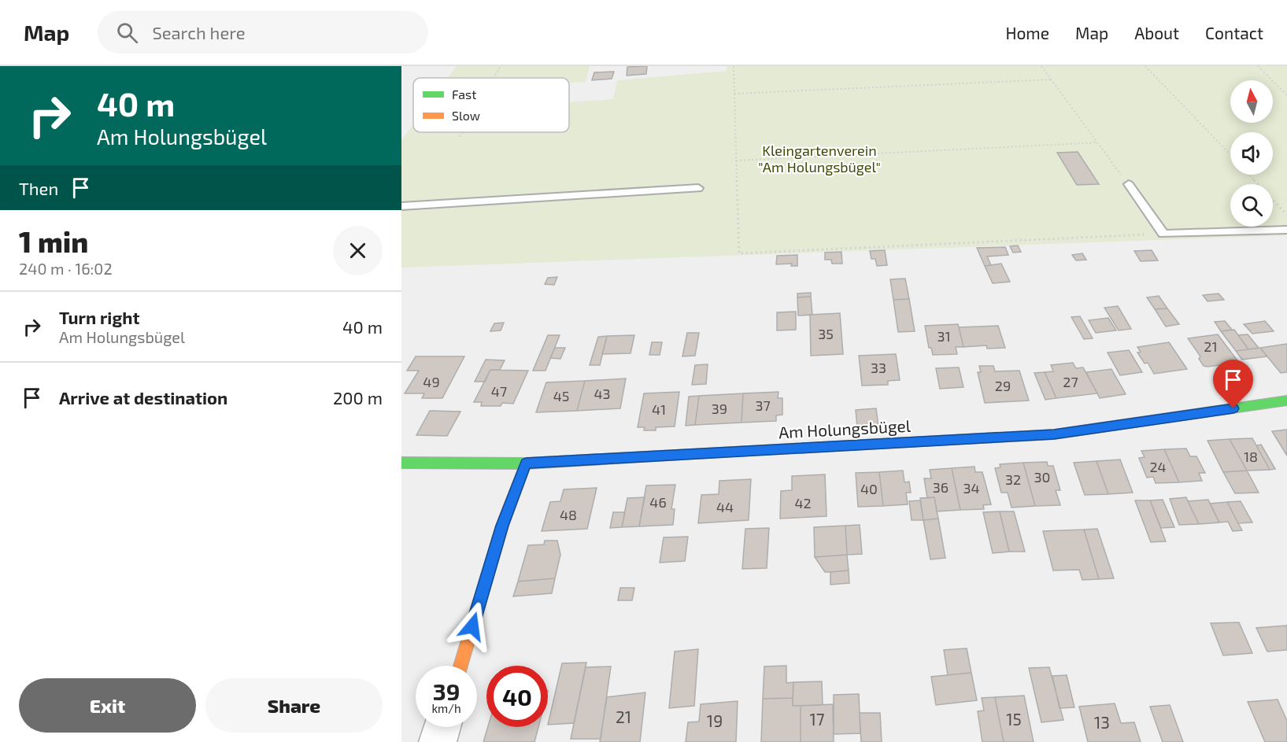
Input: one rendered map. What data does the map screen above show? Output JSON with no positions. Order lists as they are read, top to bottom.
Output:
{
  "streets": {
    "street": ["Am Holungsbügel"]
  },
  "parks": ["Kleingartenverein \"Am Holungsbügel\""],
  "house_numbers": [
    "35",
    "31",
    "21",
    "33",
    "49",
    "27",
    "29",
    "47",
    "43",
    "45",
    "37",
    "39",
    "41",
    "18",
    "24",
    "30",
    "32",
    "36",
    "34",
    "40",
    "46",
    "42",
    "44",
    "48",
    "21",
    "17",
    "15",
    "19",
    "13"
  ],
  "legend": ["Fast", "Slow"],
  "north": "top",
  "page": {
    "header": "Map",
    "search": "Search here",
    "nav": [
      "Home",
      "Map",
      "About",
      "Contact"
    ],
    "turn": ["40 m", "Am Holungsbügel"],
    "then": "Then",
    "heading": ["1 min", "240 m · 16:02"],
    "list": [
      {
        "name": "Turn right",
        "note": "Am Holungsbügel",
        "value": "40 m"
      },
      {
        "name": "Arrive at destination",
        "value": "200 m"
      }
    ],
    "speed": "39 km/h",
    "limit": "40",
    "buttons": ["Exit", "Share"]
  }
}
